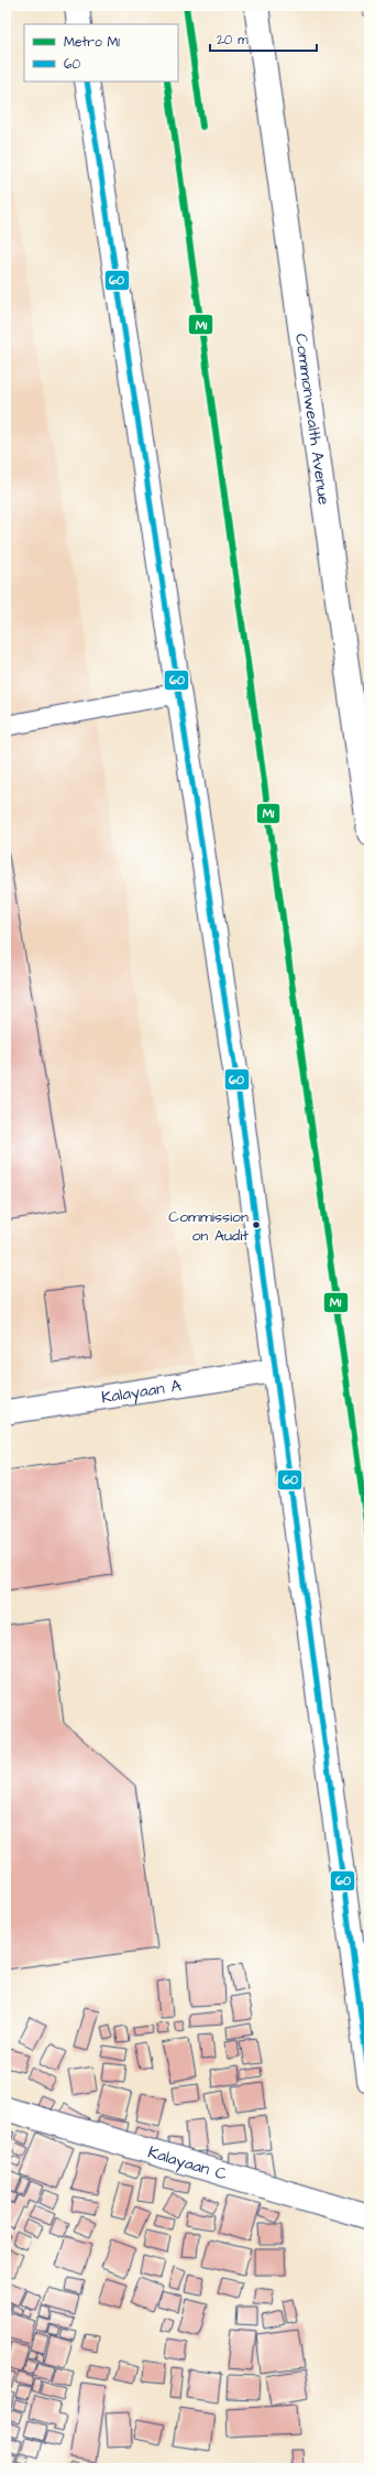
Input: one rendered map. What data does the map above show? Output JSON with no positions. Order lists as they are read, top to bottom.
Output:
{
  "streets": {
    "main road": ["Commonwealth Avenue", "Kalayaan A", "Kalayaan C"]
  },
  "places": ["Commission on Audit"],
  "lines": ["metro line M1", "transit line 60"],
  "legend": ["Metro M1", "60"],
  "scale_bar": "20 m"
}
